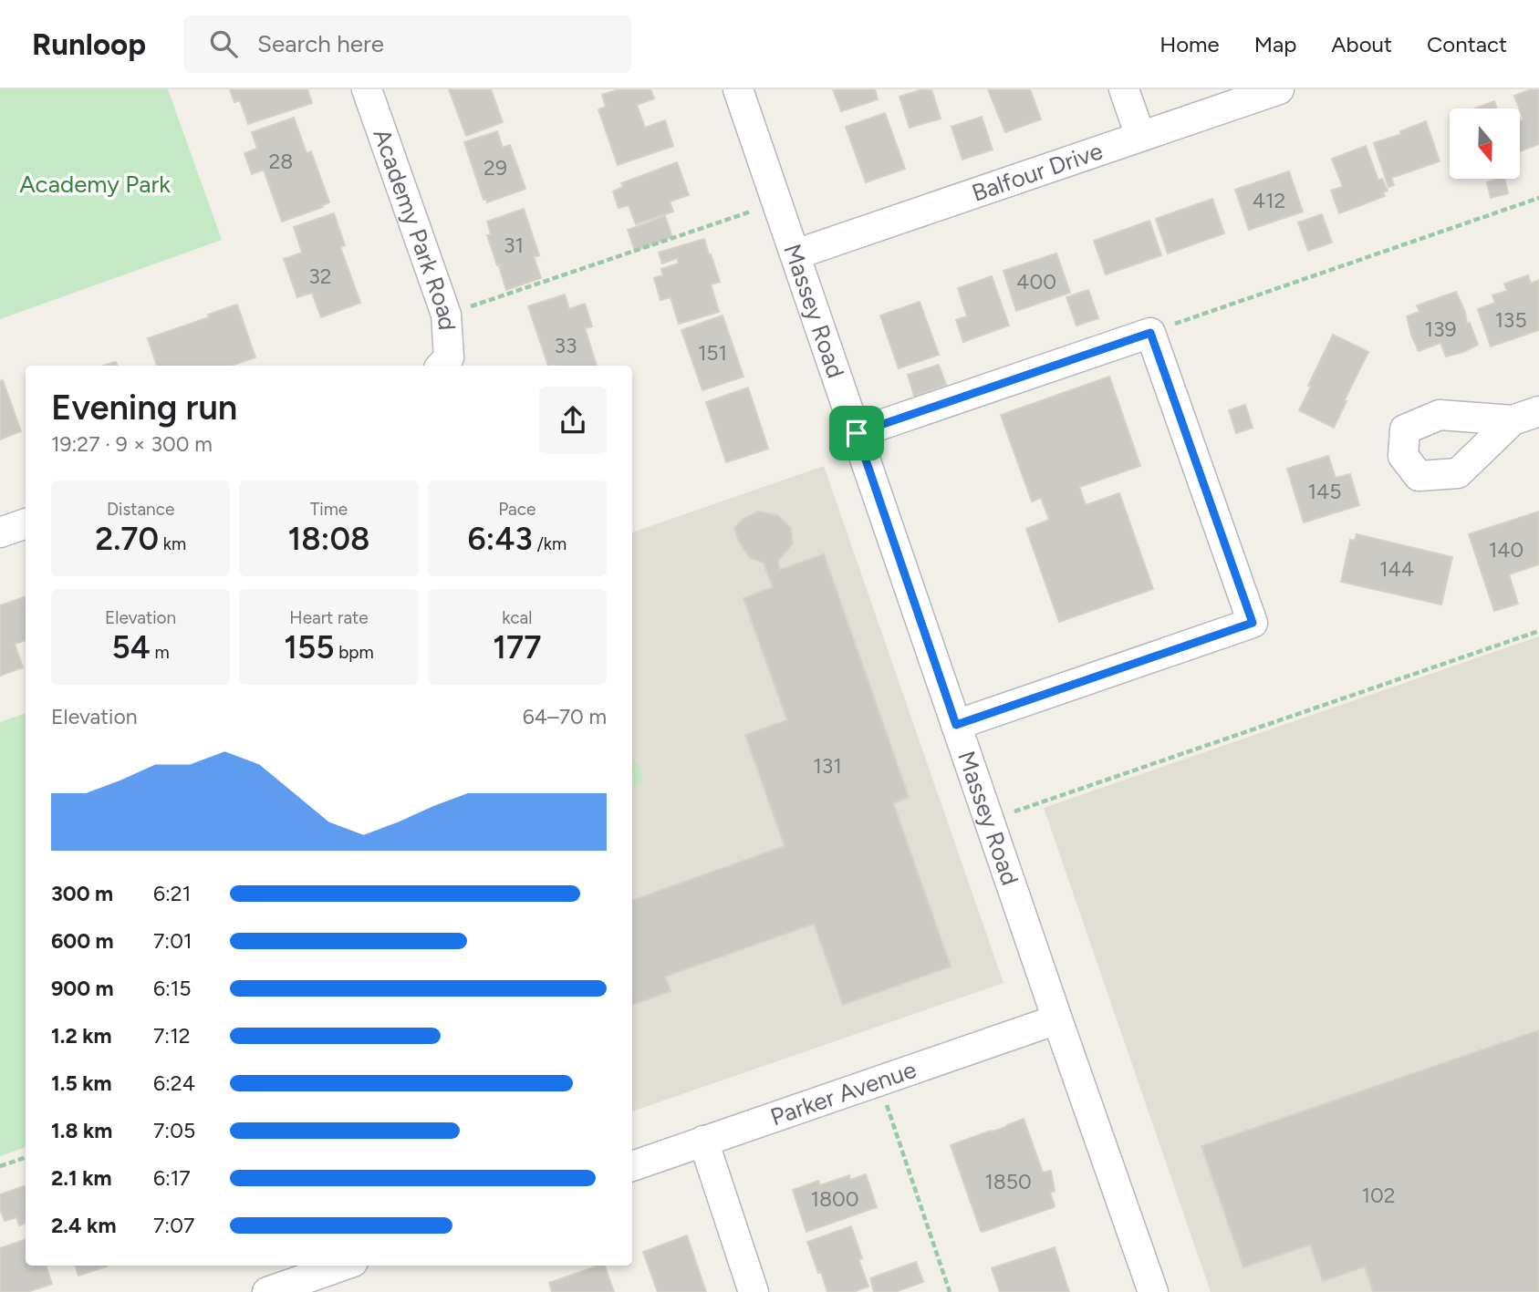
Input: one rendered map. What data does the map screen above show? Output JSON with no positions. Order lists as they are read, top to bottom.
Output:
{
  "streets": {
    "street": [
      "Balfour Drive",
      "Academy Park Road",
      "Massey Road",
      "Parker Avenue"
    ]
  },
  "crossings": [
    ["Balfour Drive", "Massey Road"],
    ["Massey Road", "Parker Avenue"]
  ],
  "parks": ["Academy Park"],
  "house_numbers": [
    "28",
    "29",
    "412",
    "31",
    "32",
    "400",
    "135",
    "139",
    "33",
    "151",
    "145",
    "140",
    "144",
    "131",
    "1850",
    "102",
    "1800"
  ],
  "north": "bottom",
  "page": {
    "header": "Runloop",
    "search": "Search here",
    "nav": [
      "Home",
      "Map",
      "About",
      "Contact"
    ],
    "heading": ["Evening run", "19:27 · 9 × 300 m"],
    "stats": [
      ["Distance", "2.70 km"],
      ["Time", "18:08"],
      ["Pace", "6:43 /km"],
      ["Elevation", "54 m"],
      ["Heart rate", "155 bpm"],
      ["kcal", "177"]
    ],
    "chart": ["Elevation", "64–70 m"],
    "list": [
      {
        "name": "300 m",
        "note": "6:21"
      },
      {
        "name": "600 m",
        "note": "7:01"
      },
      {
        "name": "900 m",
        "note": "6:15"
      },
      {
        "name": "1.2 km",
        "note": "7:12"
      },
      {
        "name": "1.5 km",
        "note": "6:24"
      },
      {
        "name": "1.8 km",
        "note": "7:05"
      },
      {
        "name": "2.1 km",
        "note": "6:17"
      },
      {
        "name": "2.4 km",
        "note": "7:07"
      }
    ]
  }
}
